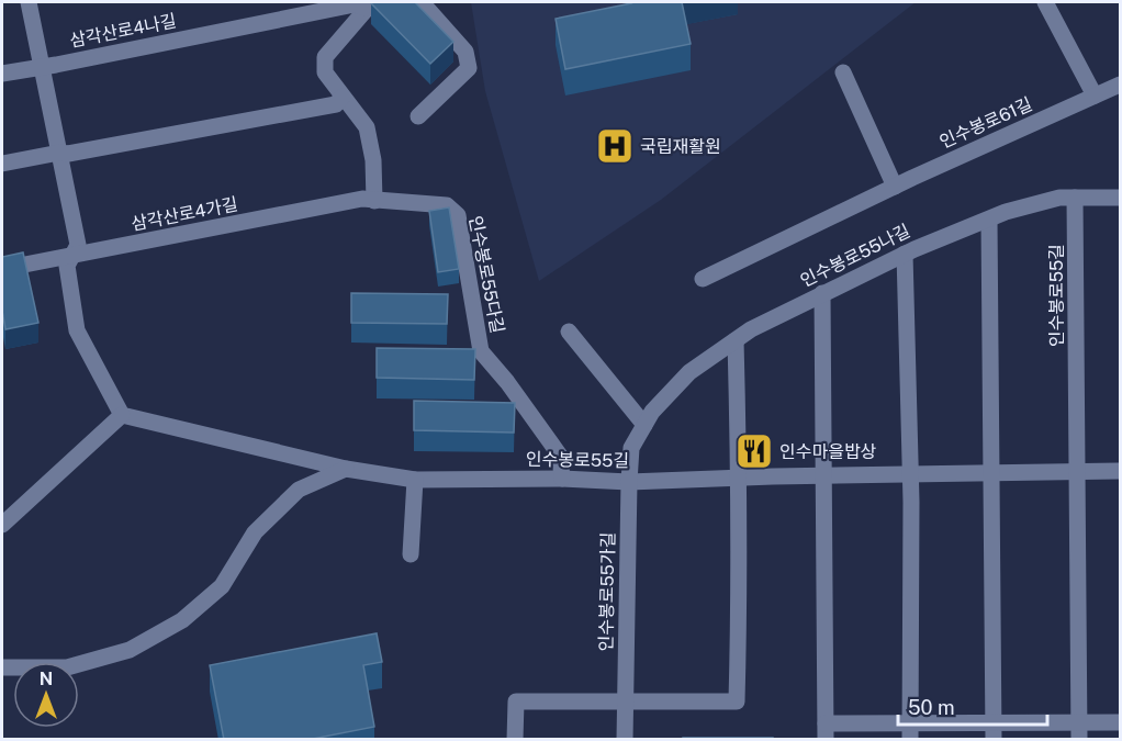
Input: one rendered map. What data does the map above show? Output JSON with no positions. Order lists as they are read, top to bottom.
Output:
{
  "streets": {
    "street": [
      "삼각산로4나길",
      "인수봉로61길",
      "삼각산로4가길",
      "인수봉로55나길",
      "인수봉로55다길",
      "인수봉로55길",
      "인수봉로55가길"
    ]
  },
  "crossings": [
    ["삼각산로4가길", "인수봉로55다길"],
    ["인수봉로55나길", "인수봉로55길"],
    ["인수봉로55나길", "인수봉로55가길"],
    ["인수봉로55다길", "인수봉로55길"],
    ["인수봉로55길", "인수봉로55가길"]
  ],
  "places": {
    "hospital": ["국립재활원"],
    "restaurant": ["인수마을밥상"]
  },
  "scale_bar": "50 m",
  "north": "top"
}
